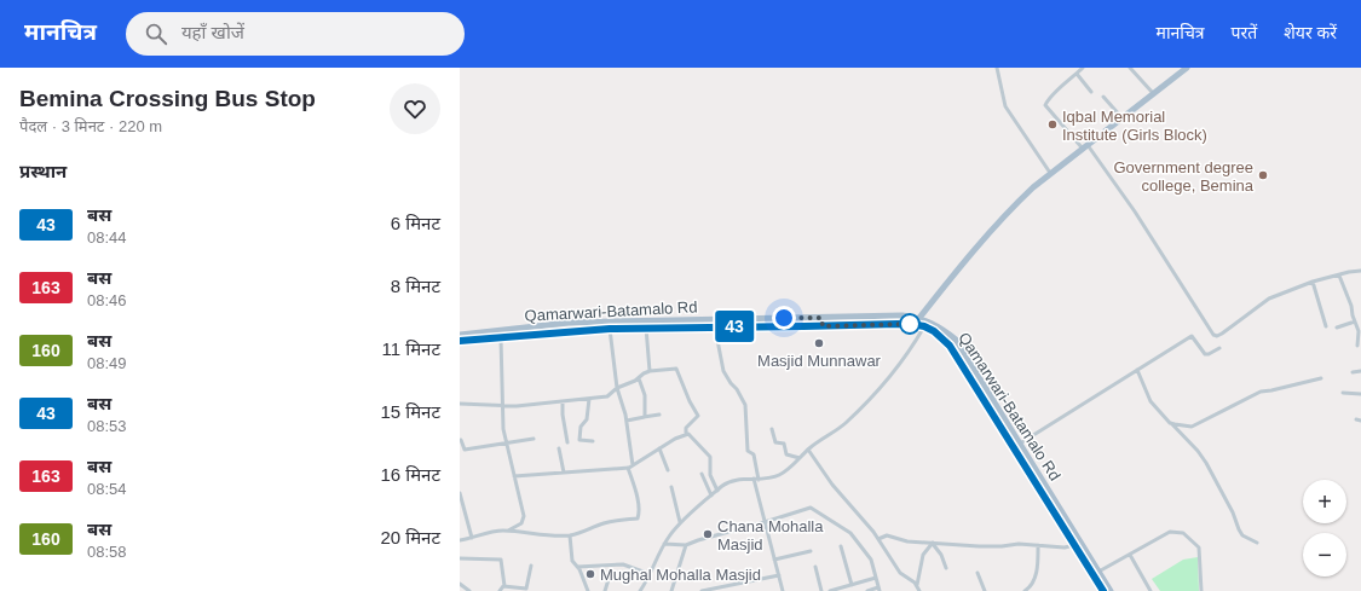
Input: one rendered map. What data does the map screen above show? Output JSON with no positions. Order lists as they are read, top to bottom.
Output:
{
  "streets": {
    "main road": ["Qamarwari-Batamalo Rd"]
  },
  "places": [
    "Iqbal Memorial Institute (Girls Block)",
    "Government degree college, Bemina",
    "Masjid Munnawar",
    "Chana Mohalla Masjid",
    "Mughal Mohalla Masjid"
  ],
  "lines": ["bus line 43"],
  "page": {
    "header": "मानचित्र",
    "search": "यहाँ खोजें",
    "nav": ["मानचित्र", "परतें", "शेयर करें"],
    "heading": [
      ["Bemina Crossing Bus Stop", "पैदल · 3 मिनट · 220 m"],
      "प्रस्थान"
    ],
    "on_map": "43",
    "list": [
      {
        "mark": "43",
        "name": "बस",
        "note": "08:44",
        "value": "6 मिनट"
      },
      {
        "mark": "163",
        "name": "बस",
        "note": "08:46",
        "value": "8 मिनट"
      },
      {
        "mark": "160",
        "name": "बस",
        "note": "08:49",
        "value": "11 मिनट"
      },
      {
        "mark": "43",
        "name": "बस",
        "note": "08:53",
        "value": "15 मिनट"
      },
      {
        "mark": "163",
        "name": "बस",
        "note": "08:54",
        "value": "16 मिनट"
      },
      {
        "mark": "160",
        "name": "बस",
        "note": "08:58",
        "value": "20 मिनट"
      }
    ],
    "map_buttons": ["+", "−"]
  }
}
